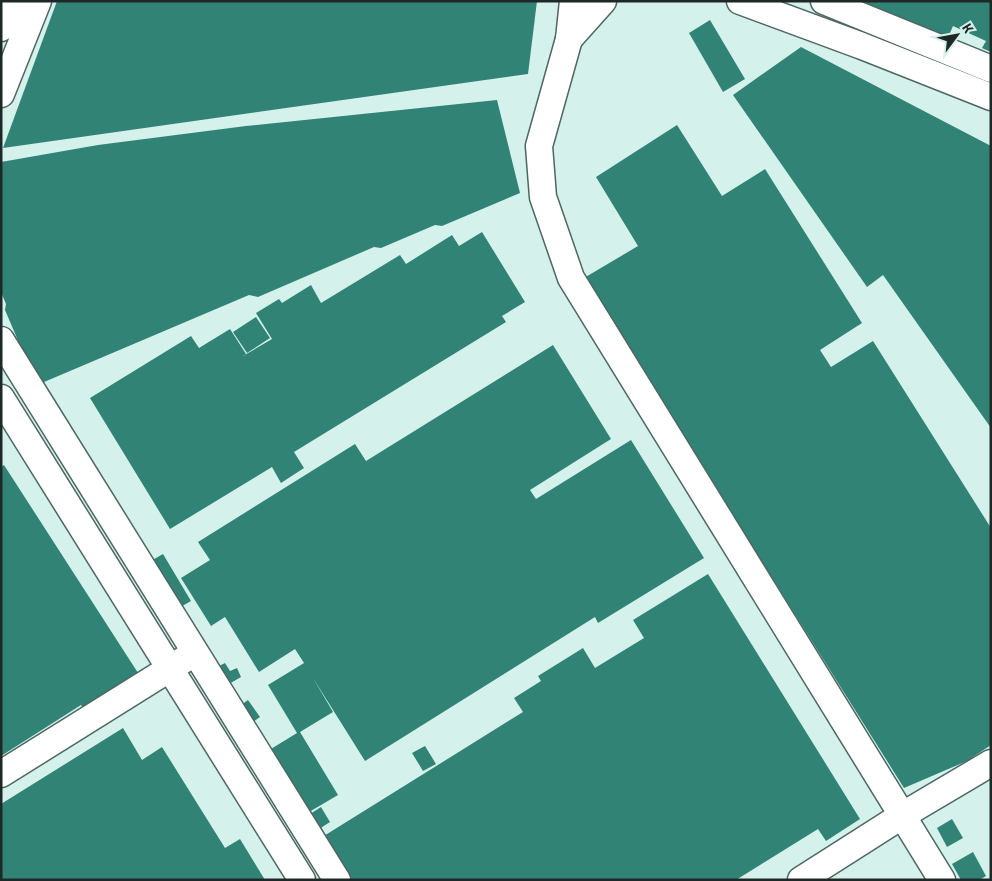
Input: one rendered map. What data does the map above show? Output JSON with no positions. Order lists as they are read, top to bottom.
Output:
{
  "north": "top right"
}
